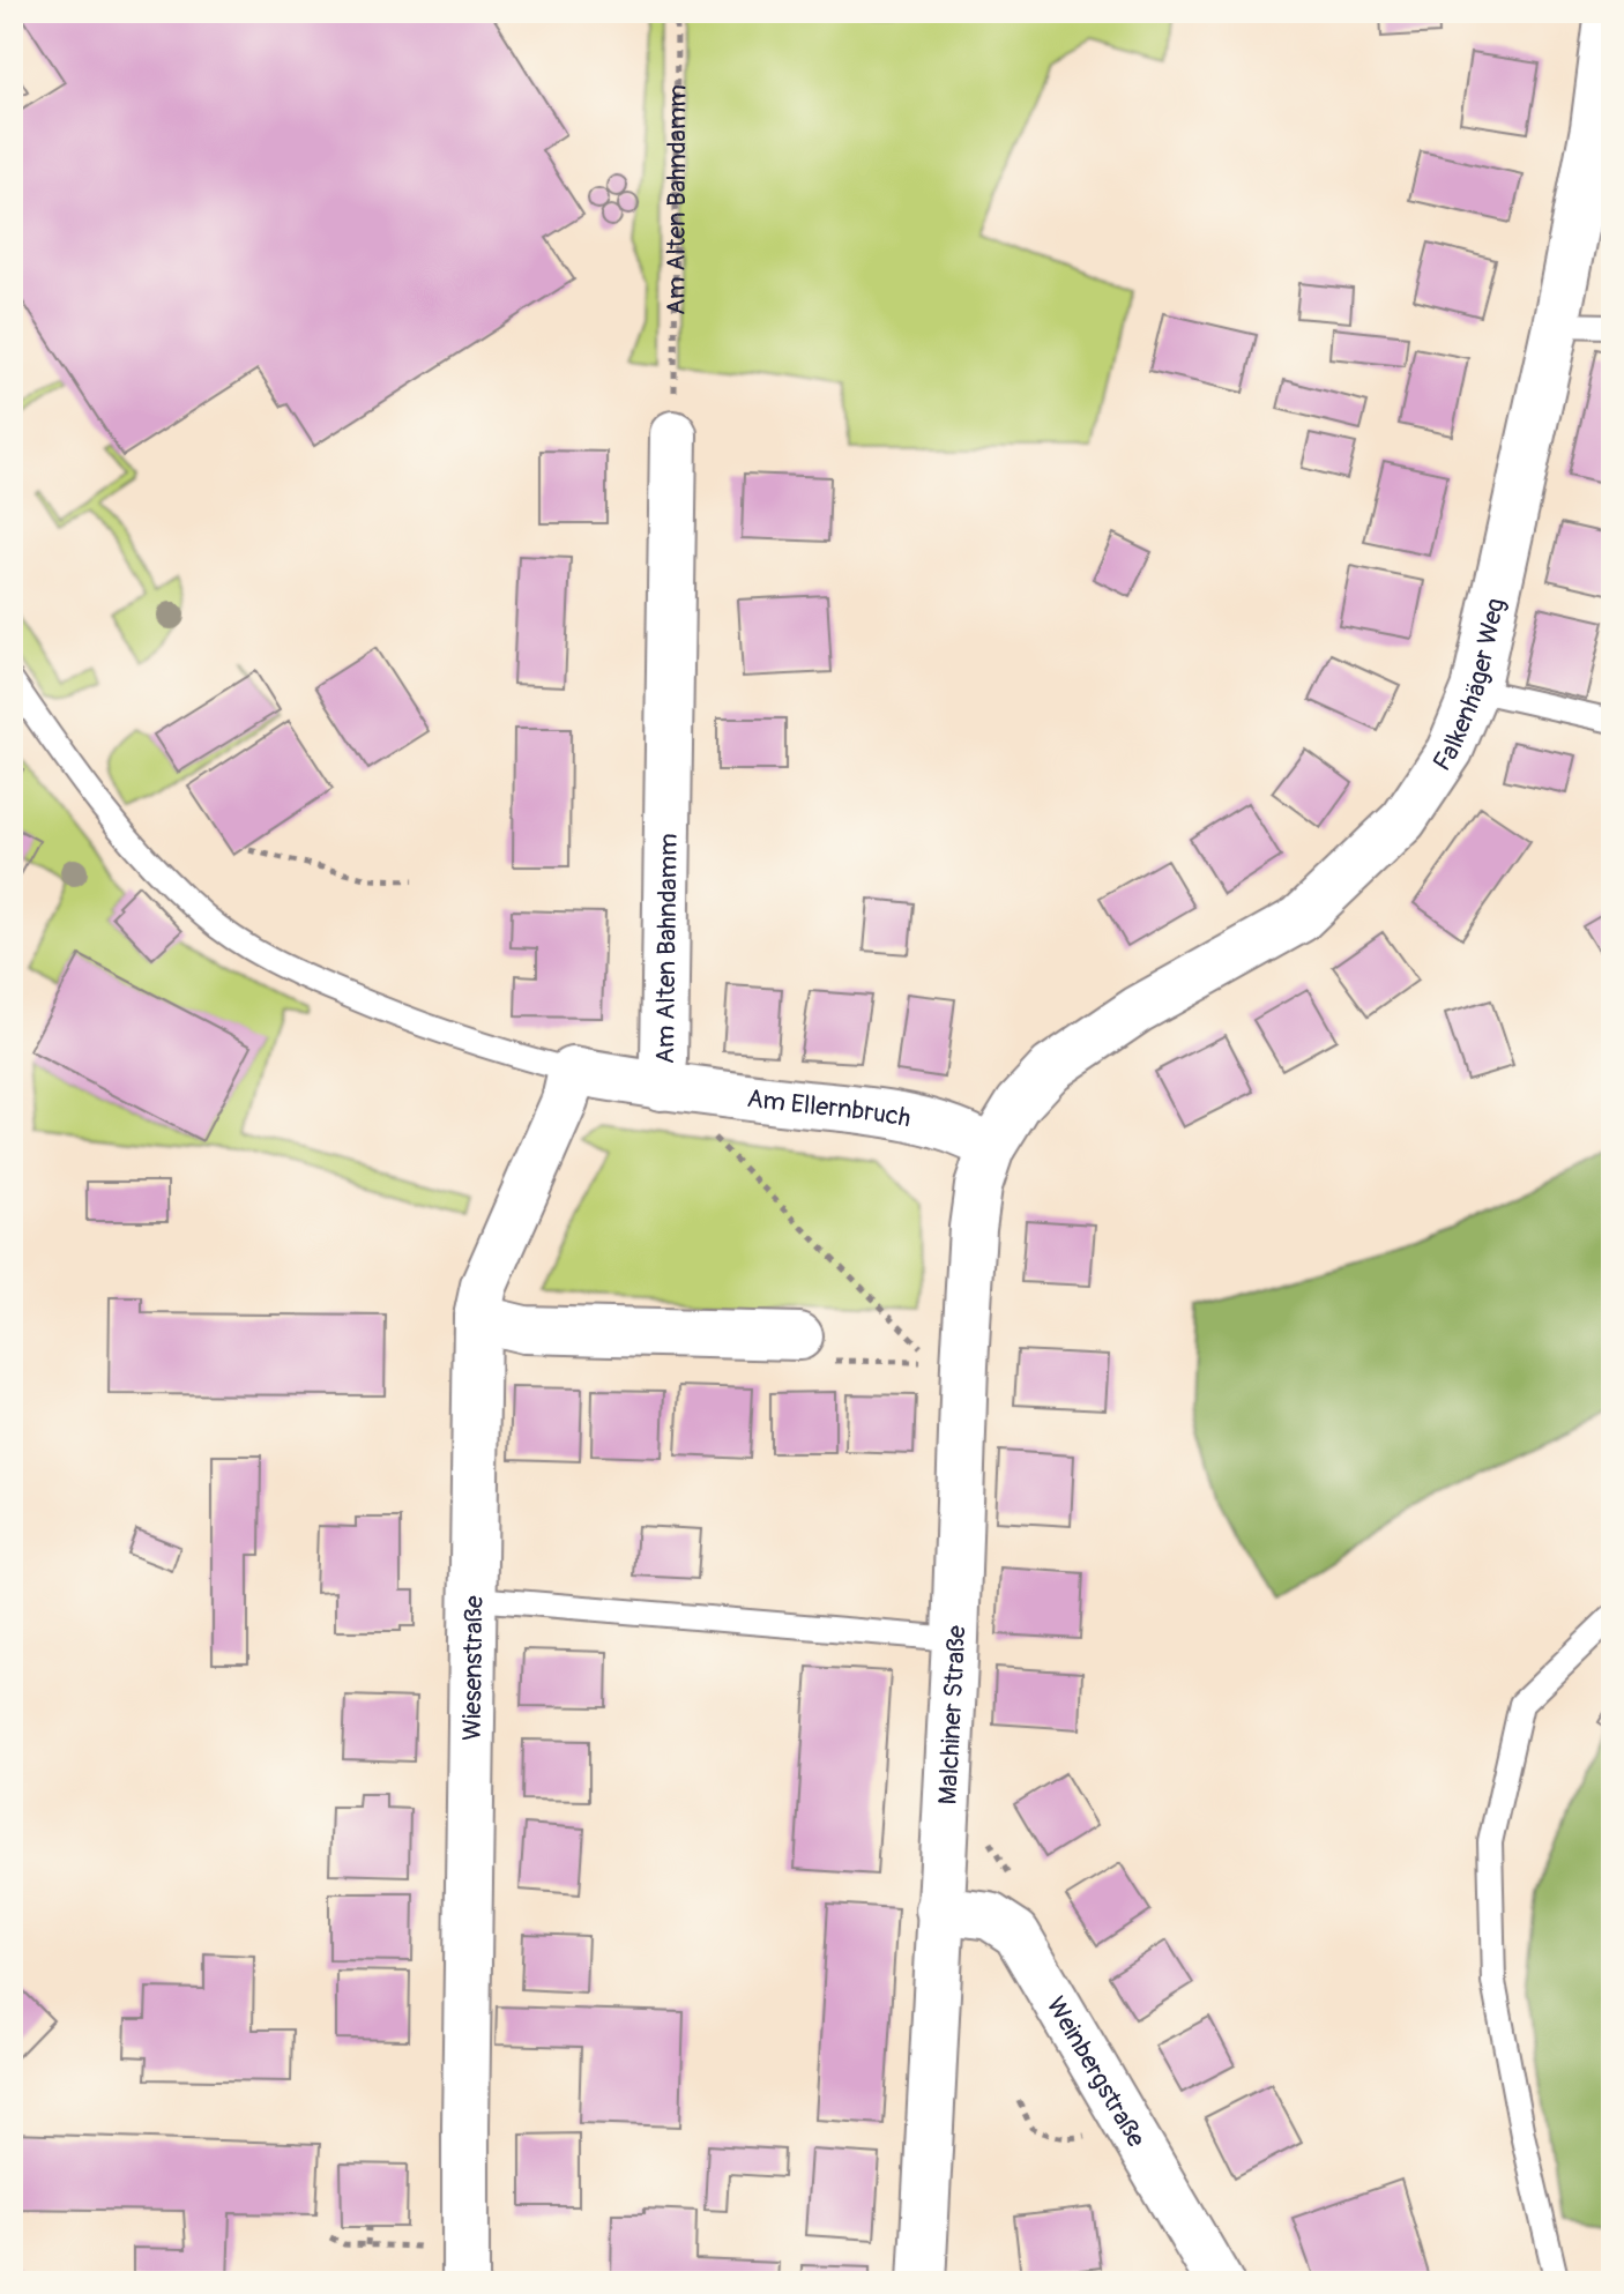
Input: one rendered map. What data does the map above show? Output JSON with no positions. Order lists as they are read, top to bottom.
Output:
{
  "streets": {
    "street": [
      "Am Alten Bahndamm",
      "Falkenhäger Weg",
      "Am Ellernbruch",
      "Wiesenstraße",
      "Malchiner Straße",
      "Weinbergstraße"
    ]
  },
  "crossings": [
    ["Am Alten Bahndamm", "Am Ellernbruch"],
    ["Am Alten Bahndamm", "Wiesenstraße"],
    ["Falkenhäger Weg", "Am Ellernbruch"],
    ["Falkenhäger Weg", "Malchiner Straße"],
    ["Am Ellernbruch", "Malchiner Straße"],
    ["Malchiner Straße", "Weinbergstraße"]
  ]
}
